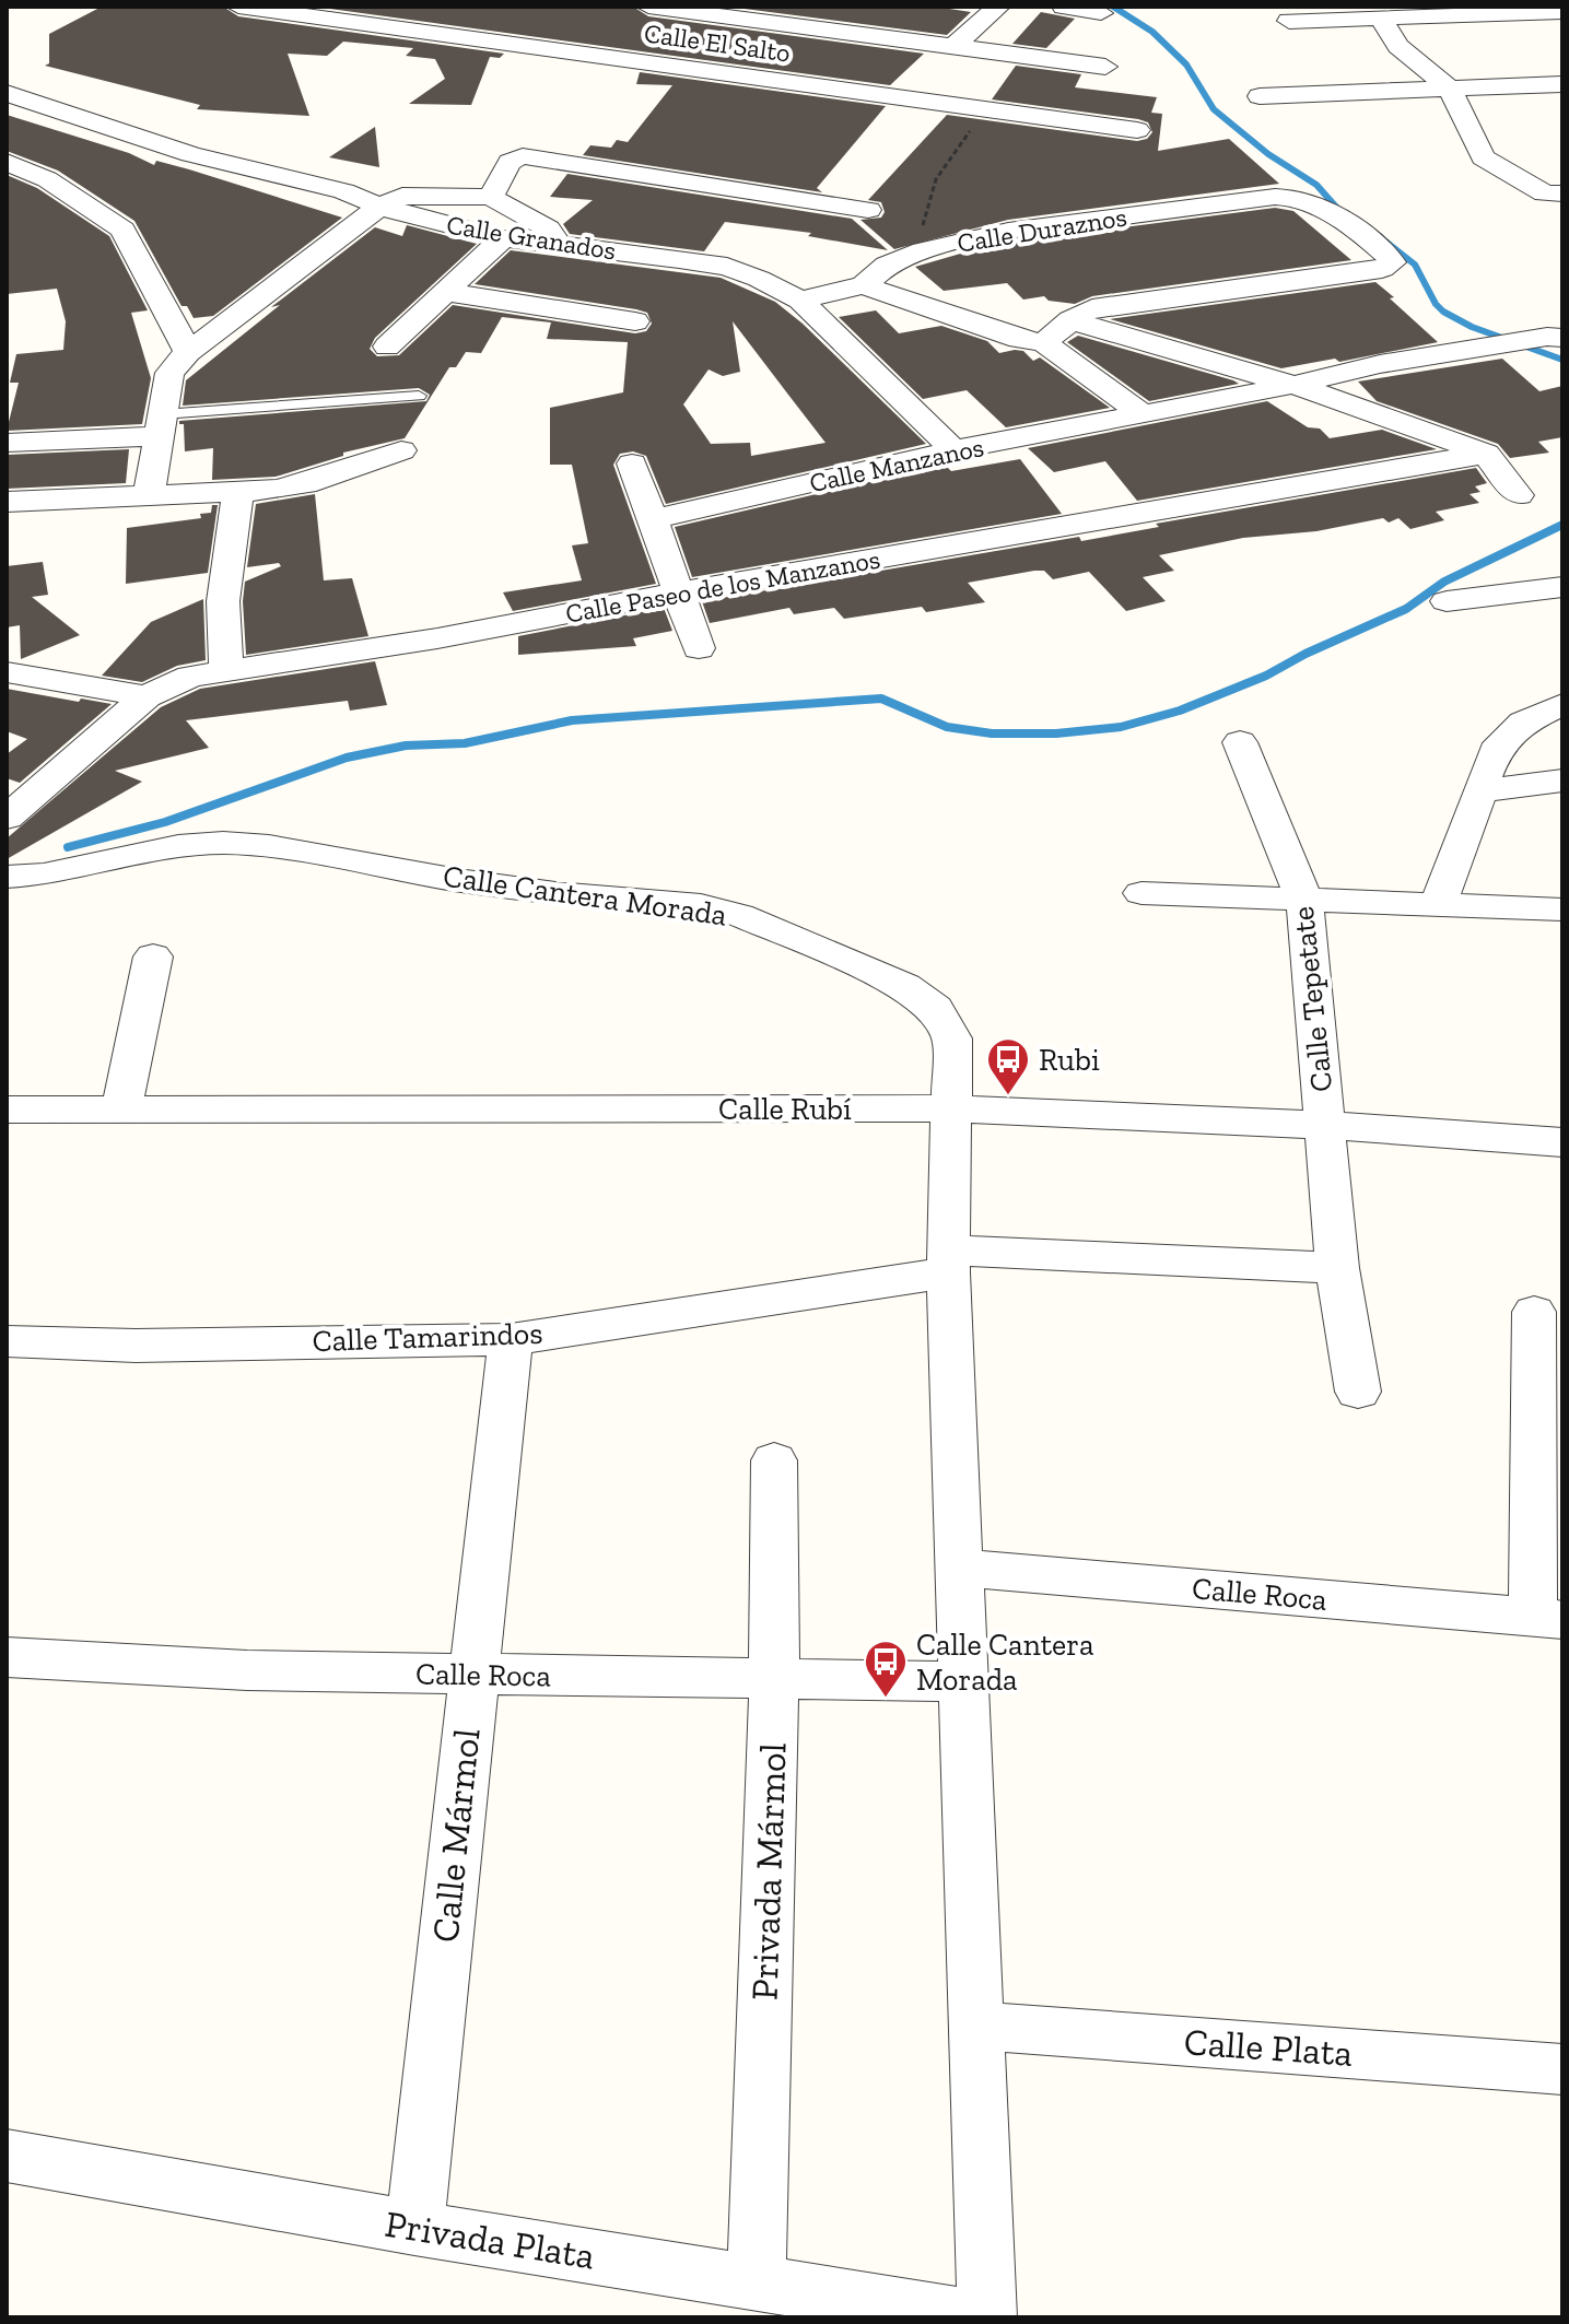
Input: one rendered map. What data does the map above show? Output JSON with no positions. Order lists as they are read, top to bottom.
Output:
{
  "streets": {
    "street": [
      "Calle El Salto",
      "Calle Duraznos",
      "Calle Granados",
      "Calle Manzanos",
      "Calle Paseo de los Manzanos",
      "Calle Cantera Morada",
      "Calle Tepetate",
      "Calle Rubí",
      "Calle Tamarindos",
      "Calle Roca",
      "Calle Mármol",
      "Privada Mármol",
      "Calle Plata",
      "Privada Plata"
    ]
  },
  "crossings": [
    ["Calle Duraznos", "Calle Granados"],
    ["Calle Granados", "Calle Manzanos"],
    ["Calle Cantera Morada", "Calle Rubí"],
    ["Calle Cantera Morada", "Calle Tamarindos"],
    ["Calle Cantera Morada", "Calle Roca"],
    ["Calle Cantera Morada", "Calle Plata"],
    ["Calle Tepetate", "Calle Rubí"],
    ["Calle Tepetate", "Calle Tamarindos"],
    ["Calle Tamarindos", "Calle Mármol"],
    ["Calle Roca", "Calle Mármol"],
    ["Calle Roca", "Privada Mármol"],
    ["Calle Mármol", "Privada Plata"],
    ["Privada Mármol", "Privada Plata"]
  ],
  "places": {
    "bus stop": ["Rubi", "Calle Cantera Morada"]
  }
}
